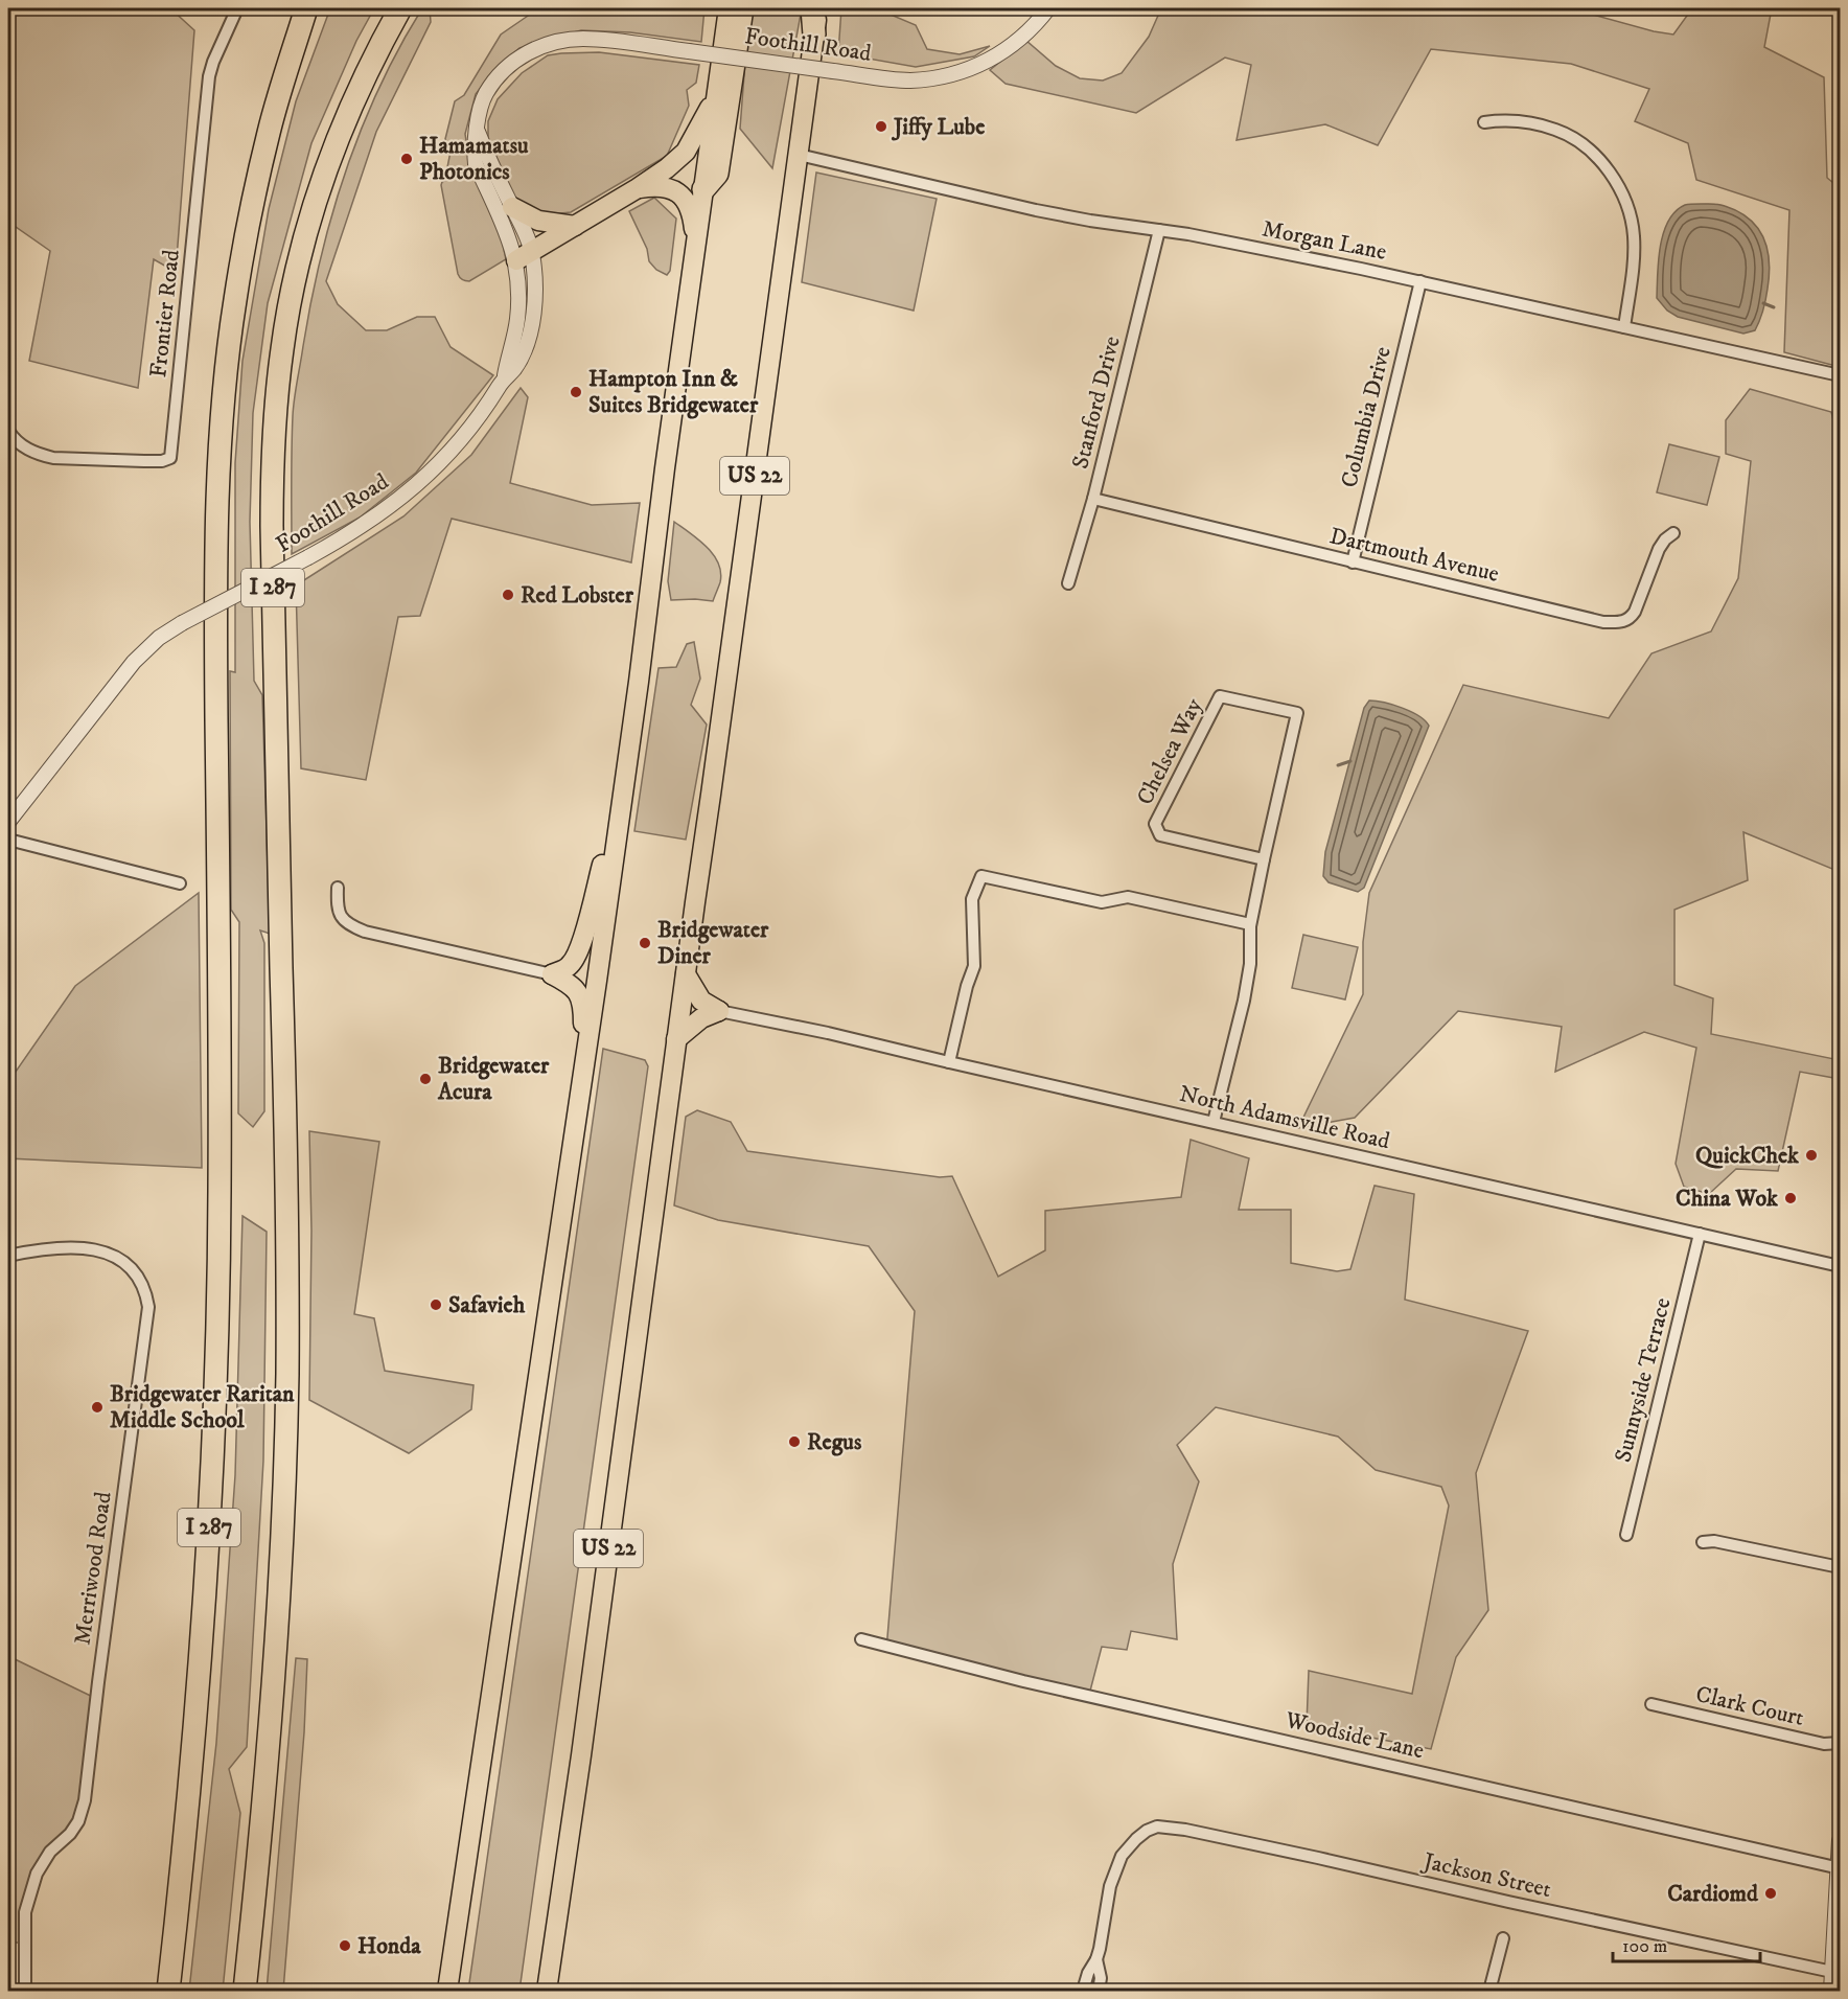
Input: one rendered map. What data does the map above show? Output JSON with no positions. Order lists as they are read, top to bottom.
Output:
{
  "streets": {
    "highway": ["US 22", "I 287"],
    "street": [
      "Foothill Road",
      "Morgan Lane",
      "Frontier Road",
      "Stanford Drive",
      "Columbia Drive",
      "Dartmouth Avenue",
      "Chelsea Way",
      "North Adamsville Road",
      "Sunnyside Terrace",
      "Merriwood Road",
      "Clark Court",
      "Woodside Lane",
      "Jackson Street"
    ]
  },
  "crossings": [
    ["Morgan Lane", "Stanford Drive"],
    ["Morgan Lane", "Columbia Drive"],
    ["Morgan Lane", "US 22"],
    ["Stanford Drive", "Dartmouth Avenue"],
    ["Columbia Drive", "Dartmouth Avenue"],
    ["Chelsea Way", "North Adamsville Road"],
    ["North Adamsville Road", "Sunnyside Terrace"]
  ],
  "places": [
    "Jiffy Lube",
    "Hamamatsu Photonics",
    "Hampton Inn & Suites Bridgewater",
    "Red Lobster",
    "Bridgewater Diner",
    "Bridgewater Acura",
    "QuickChek",
    "China Wok",
    "Safavieh",
    "Bridgewater Raritan Middle School",
    "Regus",
    "Cardiomd",
    "Honda"
  ],
  "scale_bar": "100 m"
}
